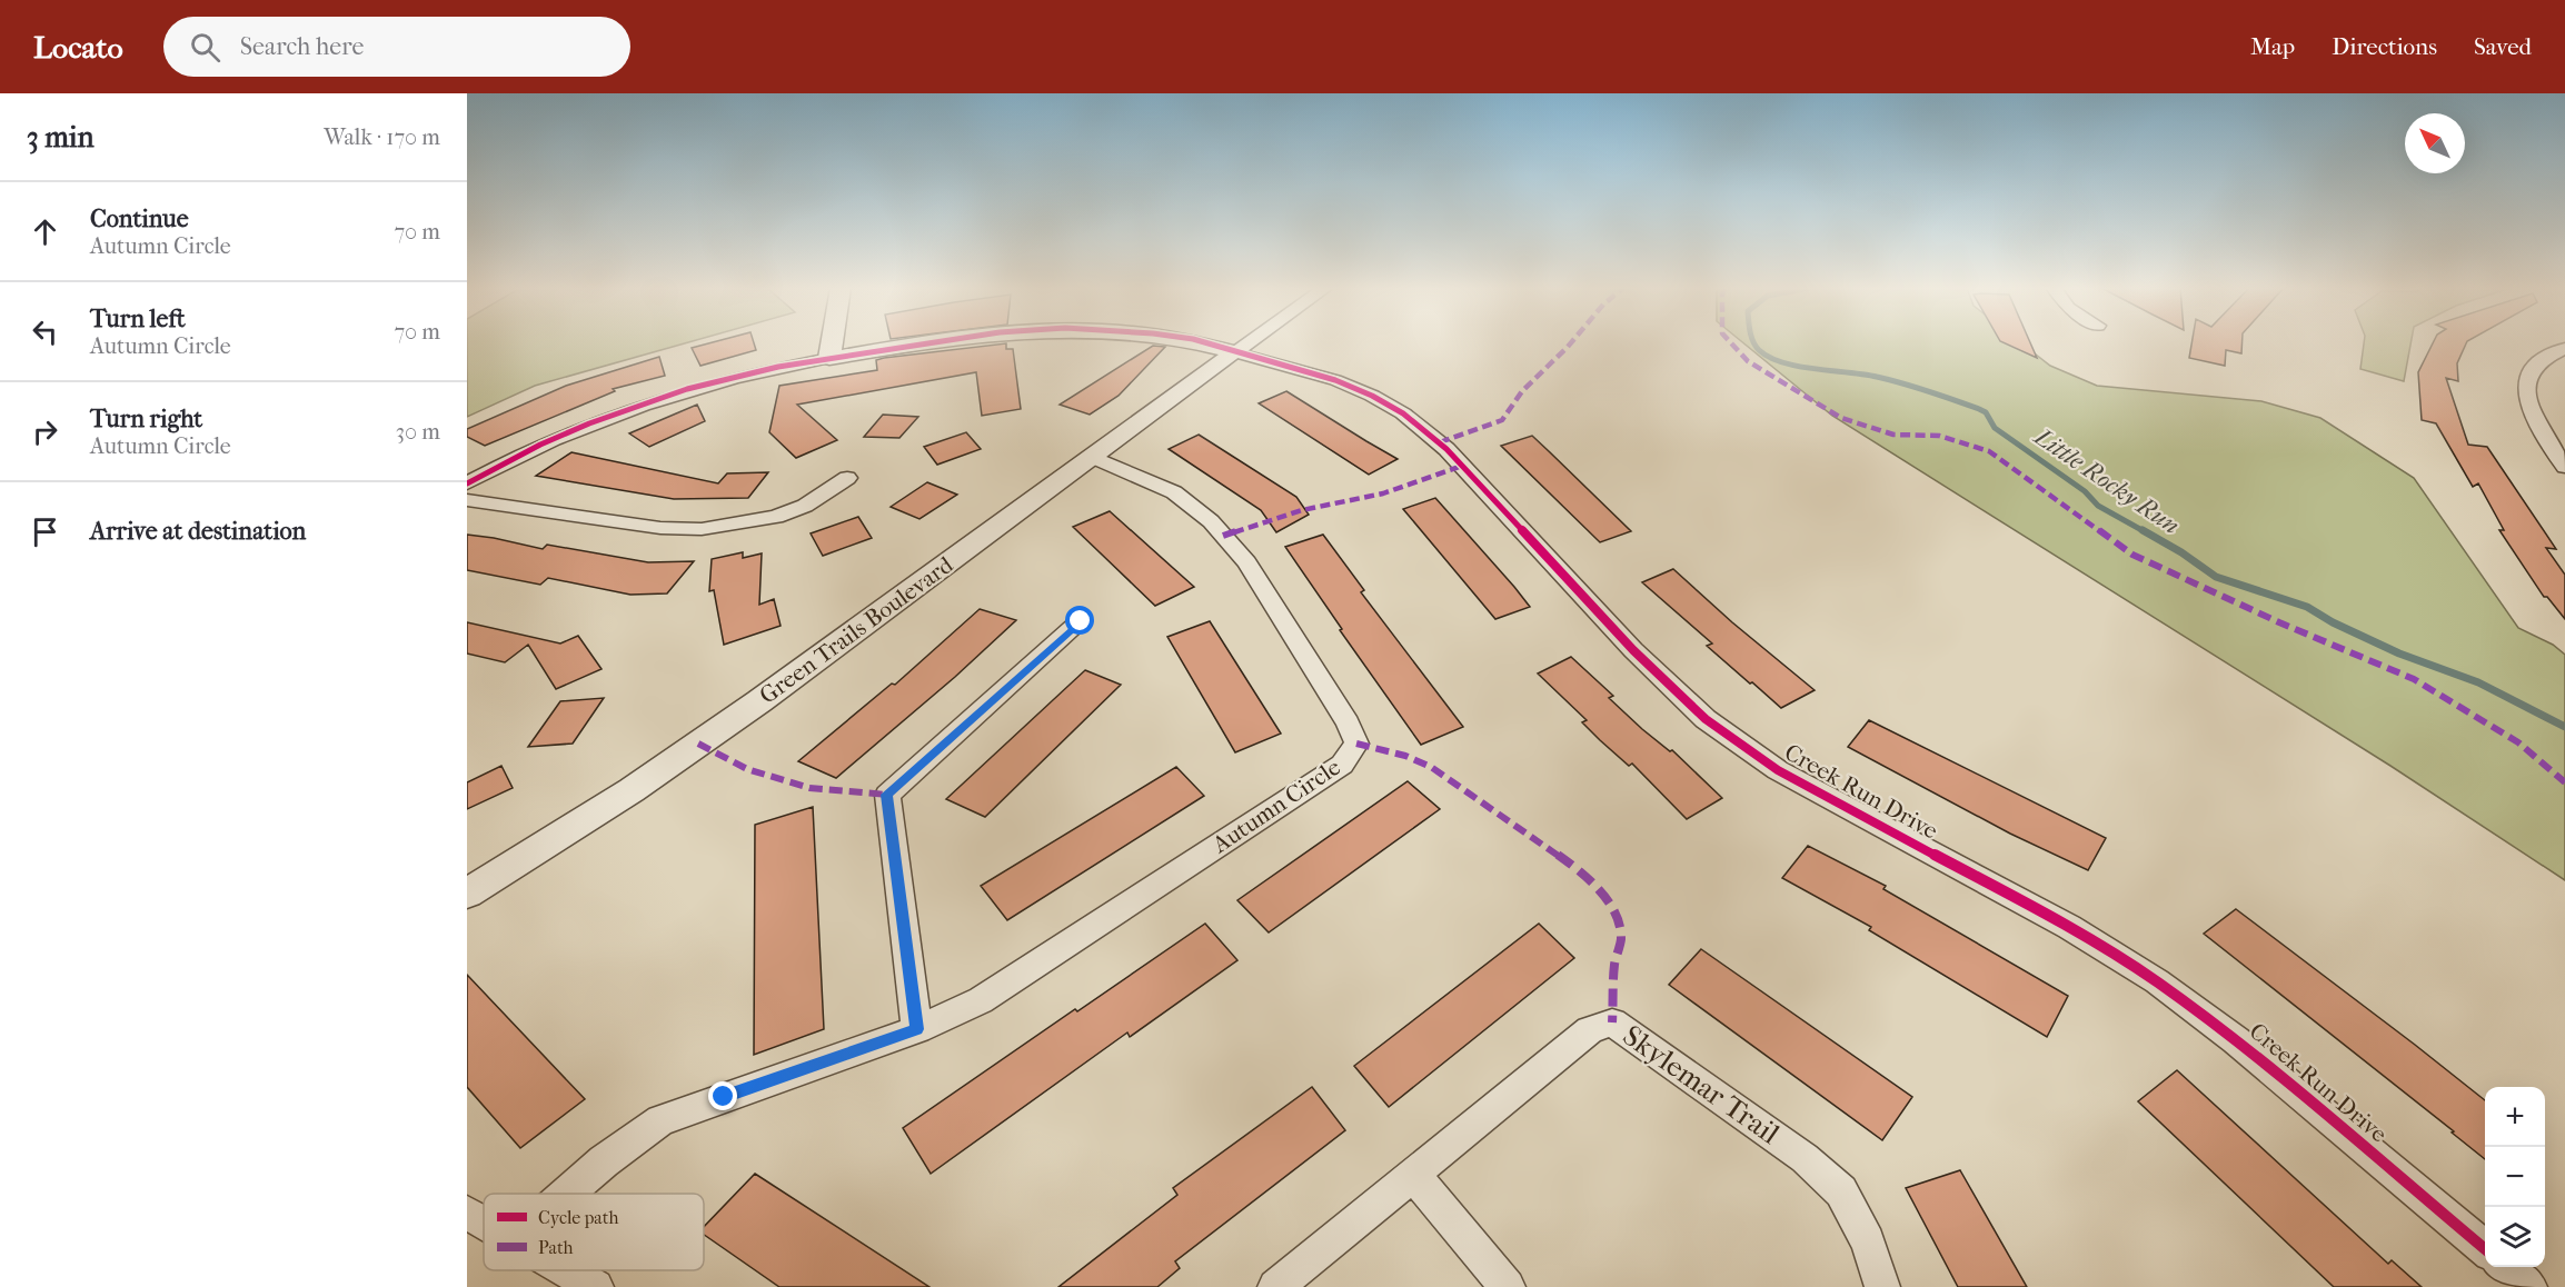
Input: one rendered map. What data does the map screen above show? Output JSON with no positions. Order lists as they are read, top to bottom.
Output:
{
  "streets": {
    "street": [
      "Green Trails Boulevard",
      "Creek Run Drive",
      "Autumn Circle",
      "Skylemar Trail"
    ]
  },
  "crossings": [
    ["Green Trails Boulevard", "Creek Run Drive"],
    ["Green Trails Boulevard", "Autumn Circle"]
  ],
  "water": ["Little Rocky Run"],
  "legend": ["Cycle path", "Path"],
  "north": "top left",
  "page": {
    "header": "Locato",
    "search": "Search here",
    "nav": ["Map", "Directions", "Saved"],
    "heading": ["3 min", "Walk · 170 m"],
    "list": [
      ["Continue", "Autumn Circle", "70 m"],
      ["Turn left", "Autumn Circle", "70 m"],
      ["Turn right", "Autumn Circle", "30 m"],
      "Arrive at destination"
    ],
    "map_buttons": ["+", "−"]
  }
}
